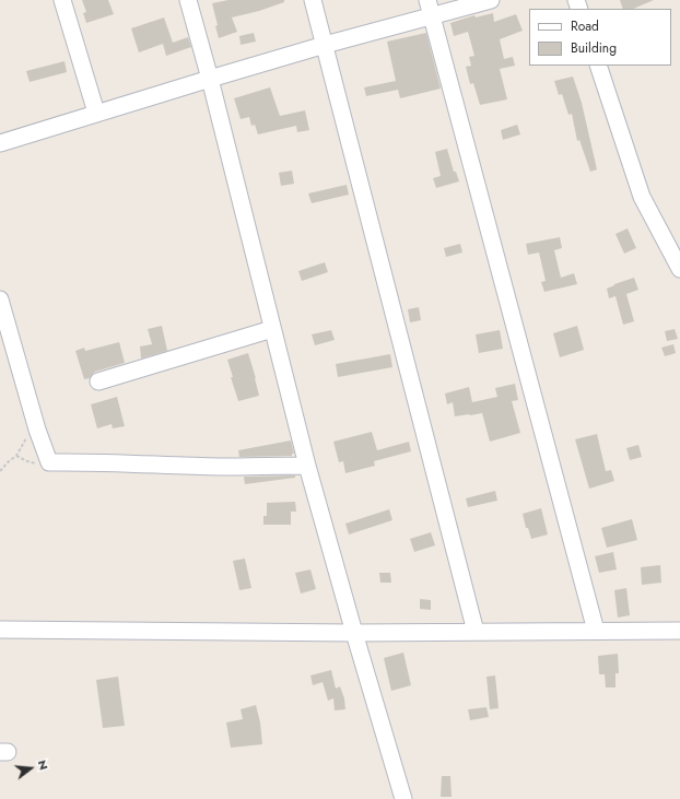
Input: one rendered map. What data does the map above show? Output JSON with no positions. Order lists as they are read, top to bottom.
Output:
{
  "legend": ["Road", "Building"],
  "north": "right"
}
